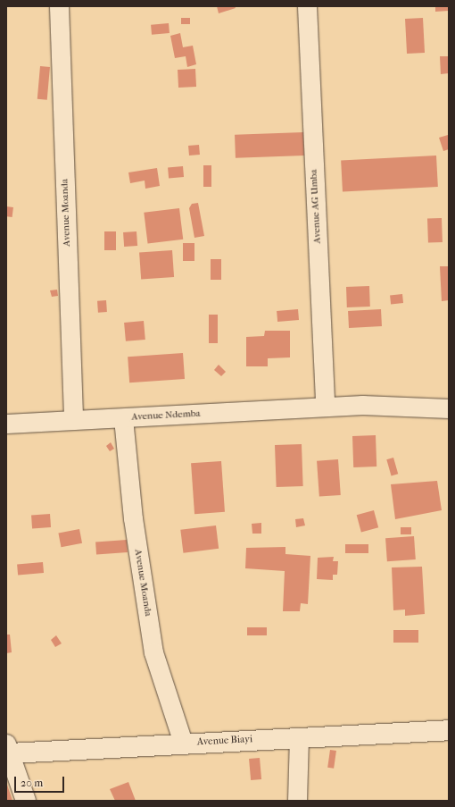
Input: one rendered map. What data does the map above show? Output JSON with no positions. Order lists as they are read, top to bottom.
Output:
{
  "streets": {
    "street": [
      "Avenue AG Umba",
      "Avenue Moanda",
      "Avenue Ndemba",
      "Avenue Biayi"
    ]
  },
  "crossings": [
    ["Avenue AG Umba", "Avenue Ndemba"],
    ["Avenue Moanda", "Avenue Ndemba"],
    ["Avenue Moanda", "Avenue Biayi"]
  ],
  "scale_bar": "20 m"
}
